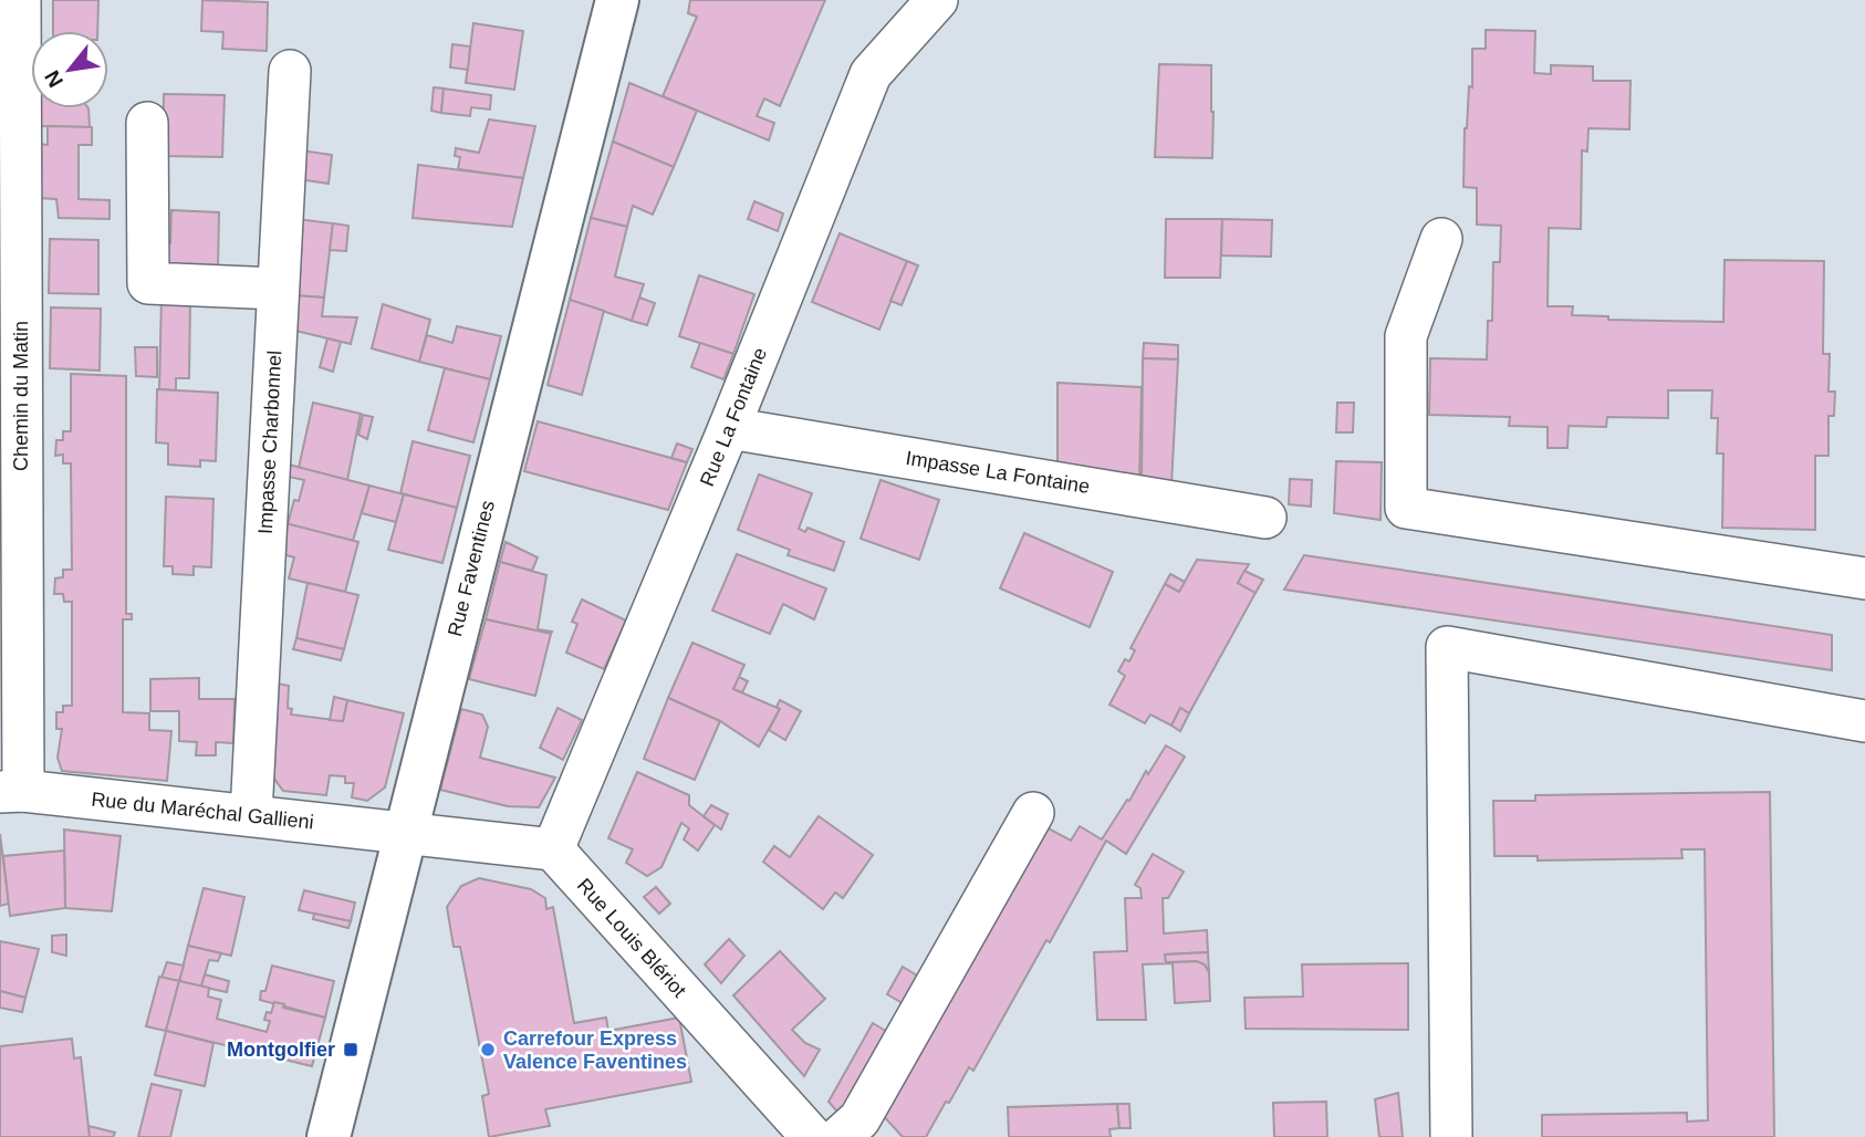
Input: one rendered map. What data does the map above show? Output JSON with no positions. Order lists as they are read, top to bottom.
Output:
{
  "streets": {
    "main road": ["Rue Faventines"],
    "street": [
      "Chemin du Matin",
      "Rue La Fontaine",
      "Impasse Charbonnel",
      "Impasse La Fontaine",
      "Rue du Maréchal Gallieni",
      "Rue Louis Blériot"
    ]
  },
  "crossings": [
    ["Chemin du Matin", "Rue du Maréchal Gallieni"],
    ["Rue La Fontaine", "Impasse La Fontaine"],
    ["Rue La Fontaine", "Rue Louis Blériot"],
    ["Impasse Charbonnel", "Rue du Maréchal Gallieni"],
    ["Rue Faventines", "Rue du Maréchal Gallieni"]
  ],
  "places": {
    "transit": ["Montgolfier"],
    "other": ["Carrefour Express Valence Faventines"]
  },
  "north": "bottom left"
}
